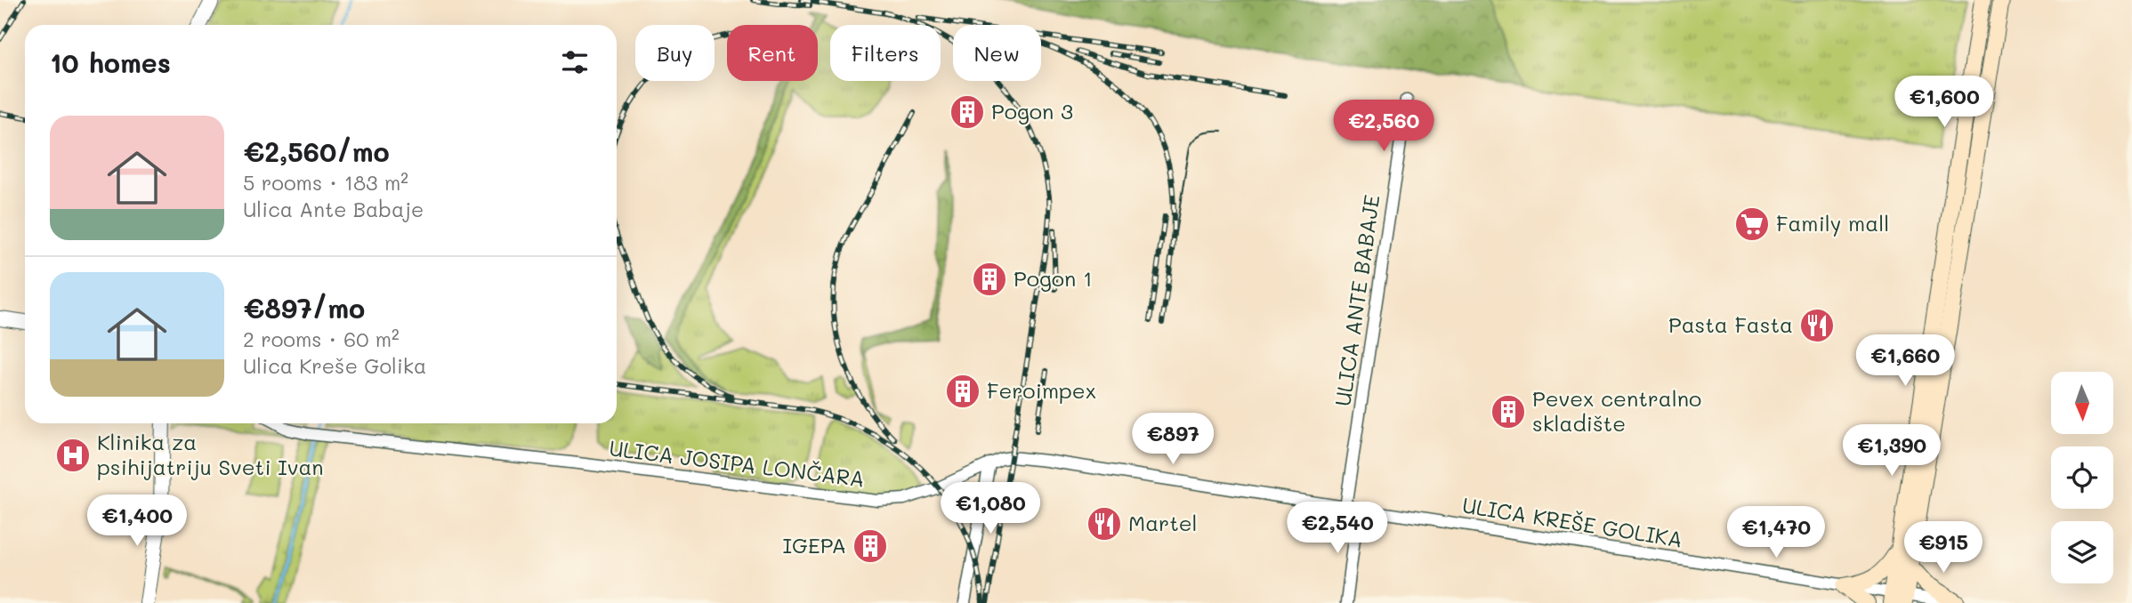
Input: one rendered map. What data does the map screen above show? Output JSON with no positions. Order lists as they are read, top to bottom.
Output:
{
  "streets": {
    "street": ["ULICA ANTE BABAJE", "ULICA JOSIPA LONČARA", "ULICA KREŠE GOLIKA"]
  },
  "crossings": [
    ["ULICA ANTE BABAJE", "ULICA KREŠE GOLIKA"],
    ["ULICA JOSIPA LONČARA", "ULICA KREŠE GOLIKA"]
  ],
  "places": {
    "building": [
      "Pogon 3",
      "Pogon 1",
      "Feroimpex",
      "Pevex centralno skladište",
      "IGEPA"
    ],
    "supermarket": ["Family mall"],
    "restaurant": ["Pasta Fasta", "Martel"],
    "hospital": ["Klinika za psihijatriju Sveti Ivan"]
  },
  "north": "bottom",
  "page": {
    "chip": [
      "Buy",
      "Rent",
      "Filters",
      "New"
    ],
    "heading": "10 homes",
    "price": [
      "€1,600",
      "€2,560",
      "€1,660",
      "€897",
      "€1,390",
      "€1,080",
      "€1,400",
      "€2,540",
      "€1,470",
      "€915"
    ],
    "list": [
      {
        "name": "€2,560/mo",
        "note": "5 rooms · 183 m² · Ulica Ante Babaje"
      },
      {
        "name": "€897/mo",
        "note": "2 rooms · 60 m² · Ulica Kreše Golika"
      }
    ]
  }
}
